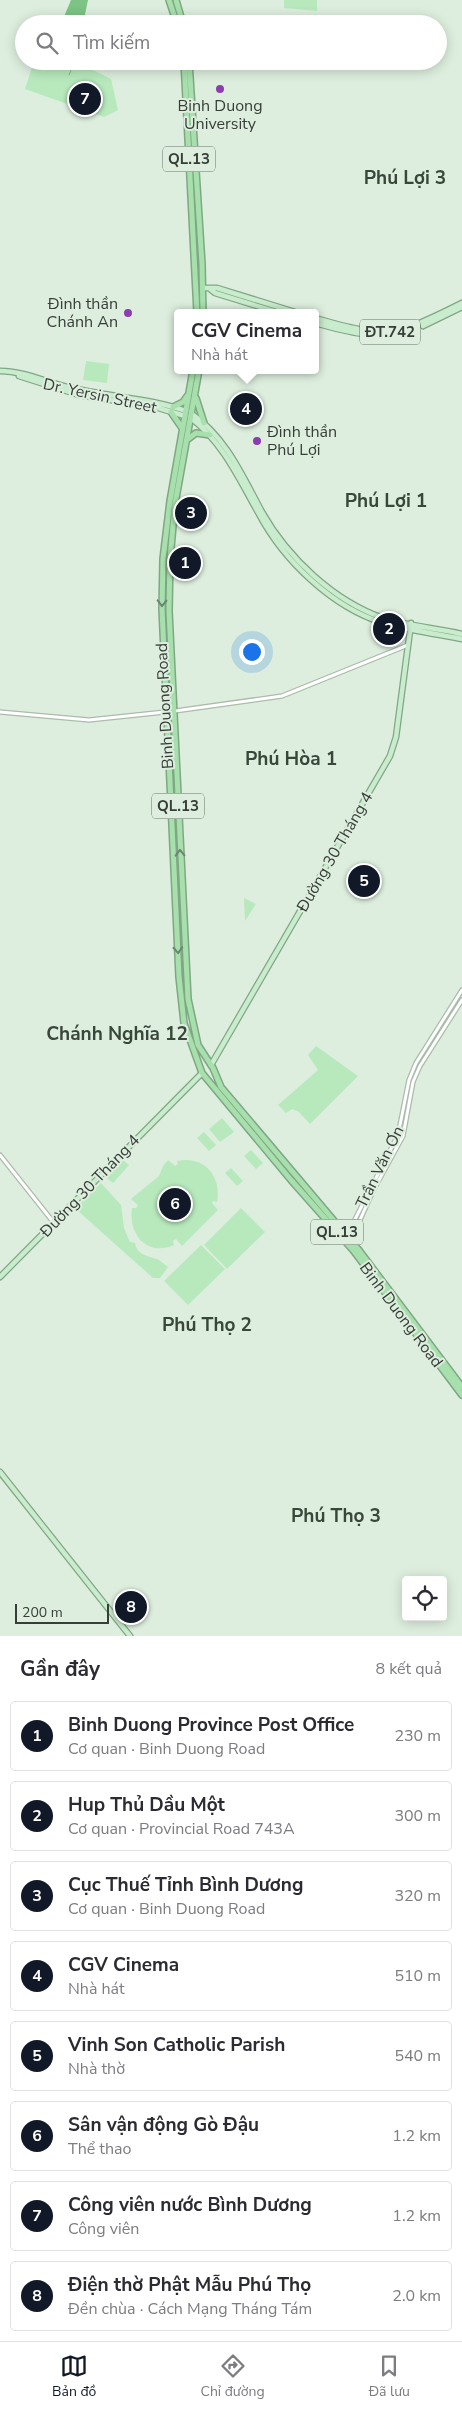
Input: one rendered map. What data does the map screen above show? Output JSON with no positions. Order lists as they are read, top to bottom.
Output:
{
  "streets": {
    "highway": ["QL.13", "Binh Duong Road"],
    "main road": ["ĐT.742", "Dr. Yersin Street", "Đường 30 Tháng 4"],
    "street": ["Trần Văn Ơn"]
  },
  "crossings": [
    ["Dr. Yersin Street", "Binh Duong Road"],
    ["Binh Duong Road", "Đường 30 Tháng 4"],
    ["Binh Duong Road", "Trần Văn Ơn"]
  ],
  "districts": [
    "Phú Lợi 3",
    "Phú Lợi 1",
    "Phú Hòa 1",
    "Chánh Nghĩa 12",
    "Phú Thọ 2",
    "Phú Thọ 3"
  ],
  "places": ["Binh Duong University", "Đình thần Chánh An", "Đình thần Phú Lợi"],
  "scale_bar": "200 m",
  "page": {
    "search": "Tìm kiếm",
    "pins": [
      "7",
      "4",
      "3",
      "1",
      "2",
      "5",
      "6",
      "8"
    ],
    "popup": ["CGV Cinema", "Nhà hát"],
    "scale": "200 m",
    "heading": ["Gần đây", "8 kết quả"],
    "list": [
      {
        "mark": "1",
        "name": "Binh Duong Province Post Office",
        "note": "Cơ quan · Binh Duong Road",
        "value": "230 m"
      },
      {
        "mark": "2",
        "name": "Hup Thủ Dầu Một",
        "note": "Cơ quan · Provincial Road 743A",
        "value": "300 m"
      },
      {
        "mark": "3",
        "name": "Cục Thuế Tỉnh Bình Dương",
        "note": "Cơ quan · Binh Duong Road",
        "value": "320 m"
      },
      {
        "mark": "4",
        "name": "CGV Cinema",
        "note": "Nhà hát",
        "value": "510 m"
      },
      {
        "mark": "5",
        "name": "Vinh Son Catholic Parish",
        "note": "Nhà thờ",
        "value": "540 m"
      },
      {
        "mark": "6",
        "name": "Sân vận động Gò Đậu",
        "note": "Thể thao",
        "value": "1.2 km"
      },
      {
        "mark": "7",
        "name": "Công viên nước Bình Dương",
        "note": "Công viên",
        "value": "1.2 km"
      },
      {
        "mark": "8",
        "name": "Điện thờ Phật Mẫu Phú Thọ",
        "note": "Đền chùa · Cách Mạng Tháng Tám",
        "value": "2.0 km"
      }
    ],
    "nav": ["Bản đồ", "Chỉ đường", "Đã lưu"]
  }
}
